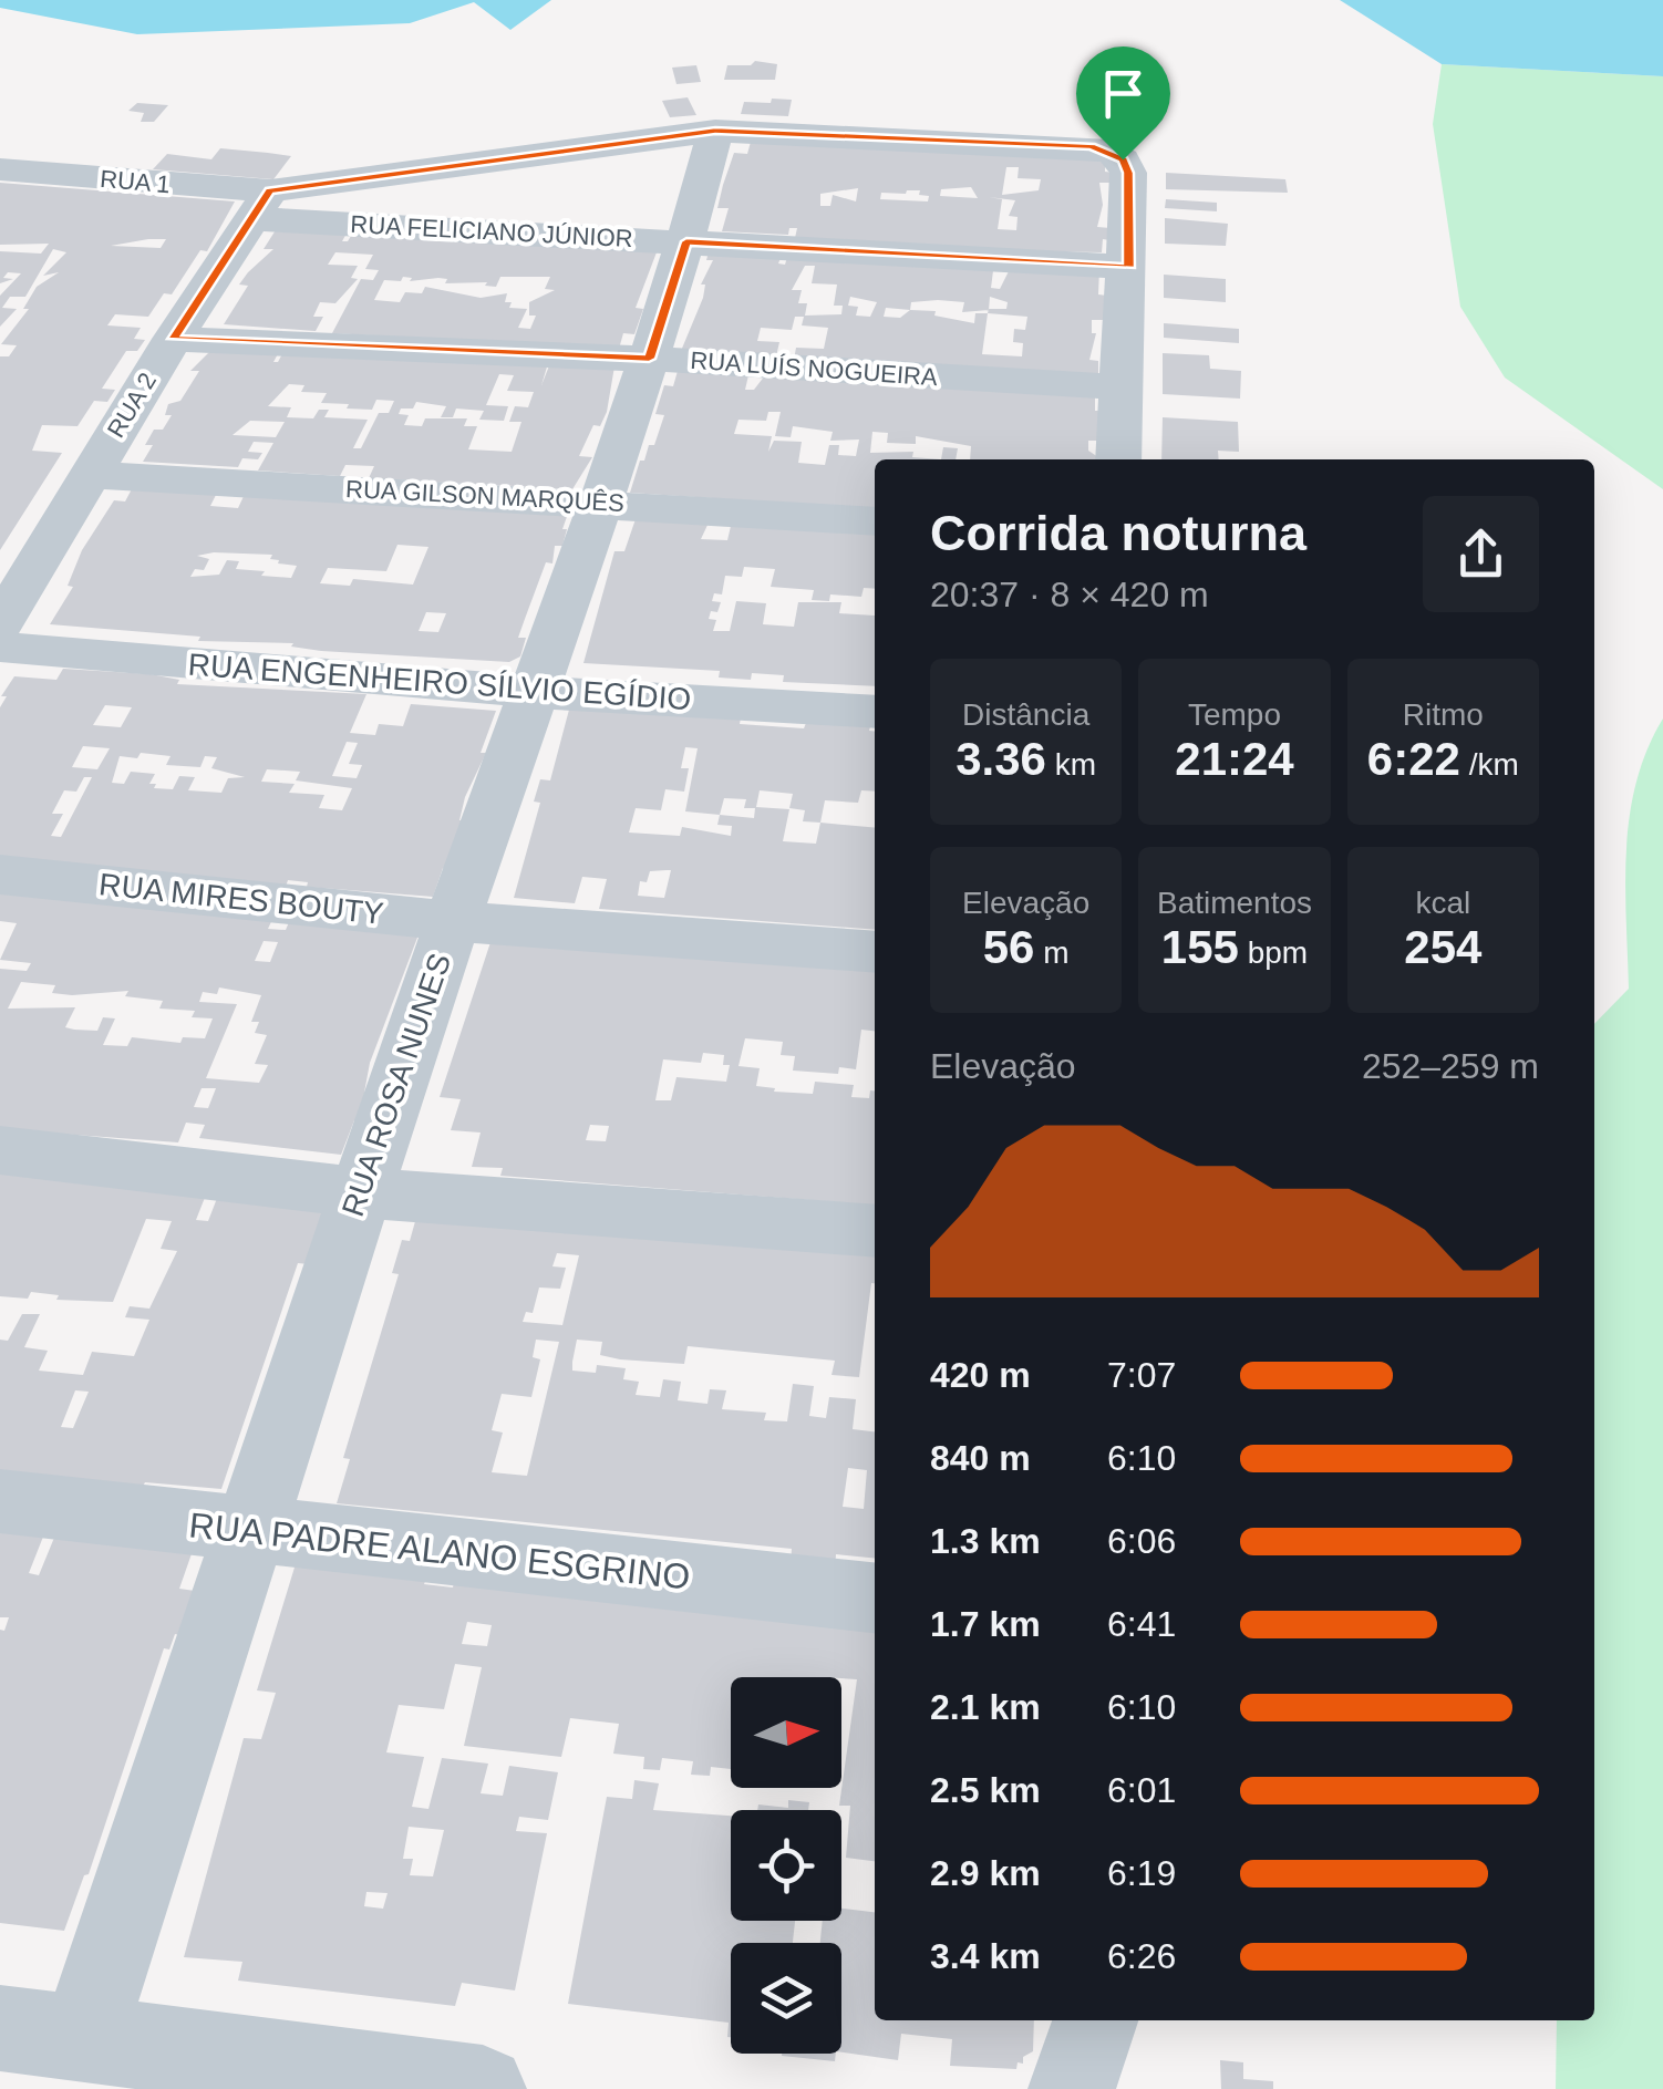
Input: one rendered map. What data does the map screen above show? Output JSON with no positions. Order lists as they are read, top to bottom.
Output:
{
  "streets": {
    "street": [
      "RUA 1",
      "RUA FELICIANO JÚNIOR",
      "RUA LUÍS NOGUEIRA",
      "RUA 2",
      "RUA GILSON MARQUÊS",
      "RUA ENGENHEIRO SÍLVIO EGÍDIO",
      "RUA MIRES BOUTY",
      "RUA ROSA NUNES",
      "RUA PADRE ALANO ESGRINO"
    ]
  },
  "crossings": [
    ["RUA 1", "RUA FELICIANO JÚNIOR"],
    ["RUA 1", "RUA 2"],
    ["RUA FELICIANO JÚNIOR", "RUA 2"],
    ["RUA FELICIANO JÚNIOR", "RUA ROSA NUNES"],
    ["RUA LUÍS NOGUEIRA", "RUA 2"],
    ["RUA LUÍS NOGUEIRA", "RUA ROSA NUNES"],
    ["RUA 2", "RUA GILSON MARQUÊS"],
    ["RUA GILSON MARQUÊS", "RUA ROSA NUNES"],
    ["RUA ENGENHEIRO SÍLVIO EGÍDIO", "RUA ROSA NUNES"],
    ["RUA MIRES BOUTY", "RUA ROSA NUNES"],
    ["RUA ROSA NUNES", "RUA PADRE ALANO ESGRINO"]
  ],
  "north": "right",
  "page": {
    "heading": ["Corrida noturna", "20:37 · 8 × 420 m"],
    "stats": [
      ["Distância", "3.36 km"],
      ["Tempo", "21:24"],
      ["Ritmo", "6:22 /km"],
      ["Elevação", "56 m"],
      ["Batimentos", "155 bpm"],
      ["kcal", "254"]
    ],
    "chart": ["Elevação", "252–259 m"],
    "list": [
      {
        "name": "420 m",
        "note": "7:07"
      },
      {
        "name": "840 m",
        "note": "6:10"
      },
      {
        "name": "1.3 km",
        "note": "6:06"
      },
      {
        "name": "1.7 km",
        "note": "6:41"
      },
      {
        "name": "2.1 km",
        "note": "6:10"
      },
      {
        "name": "2.5 km",
        "note": "6:01"
      },
      {
        "name": "2.9 km",
        "note": "6:19"
      },
      {
        "name": "3.4 km",
        "note": "6:26"
      }
    ]
  }
}
